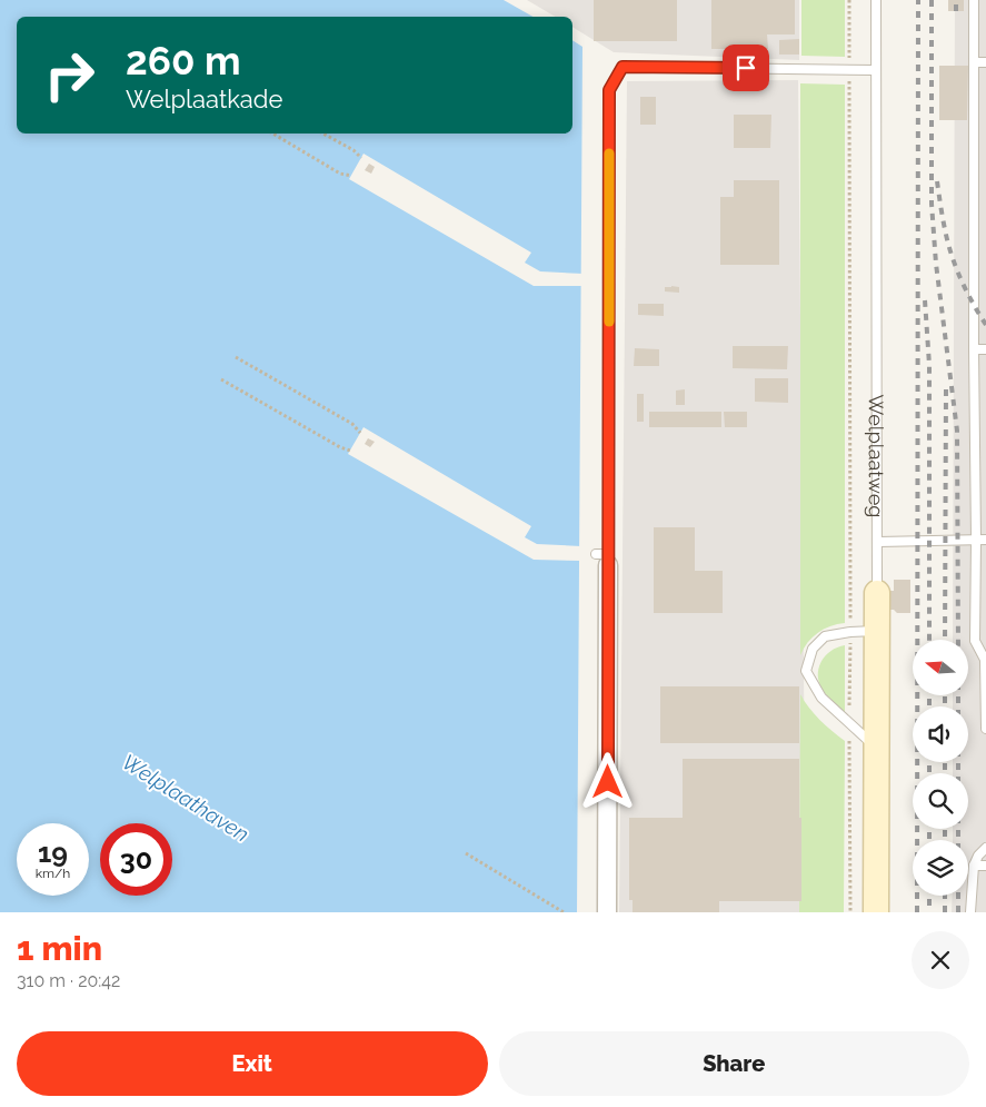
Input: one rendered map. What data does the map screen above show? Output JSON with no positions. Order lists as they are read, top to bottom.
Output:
{
  "streets": {
    "street": ["Welplaatweg"]
  },
  "water": ["Welplaathaven"],
  "north": "left",
  "page": {
    "turn": ["260 m", "Welplaatkade"],
    "speed": "19 km/h",
    "limit": "30",
    "heading": ["1 min", "310 m · 20:42"],
    "buttons": ["Exit", "Share"]
  }
}
